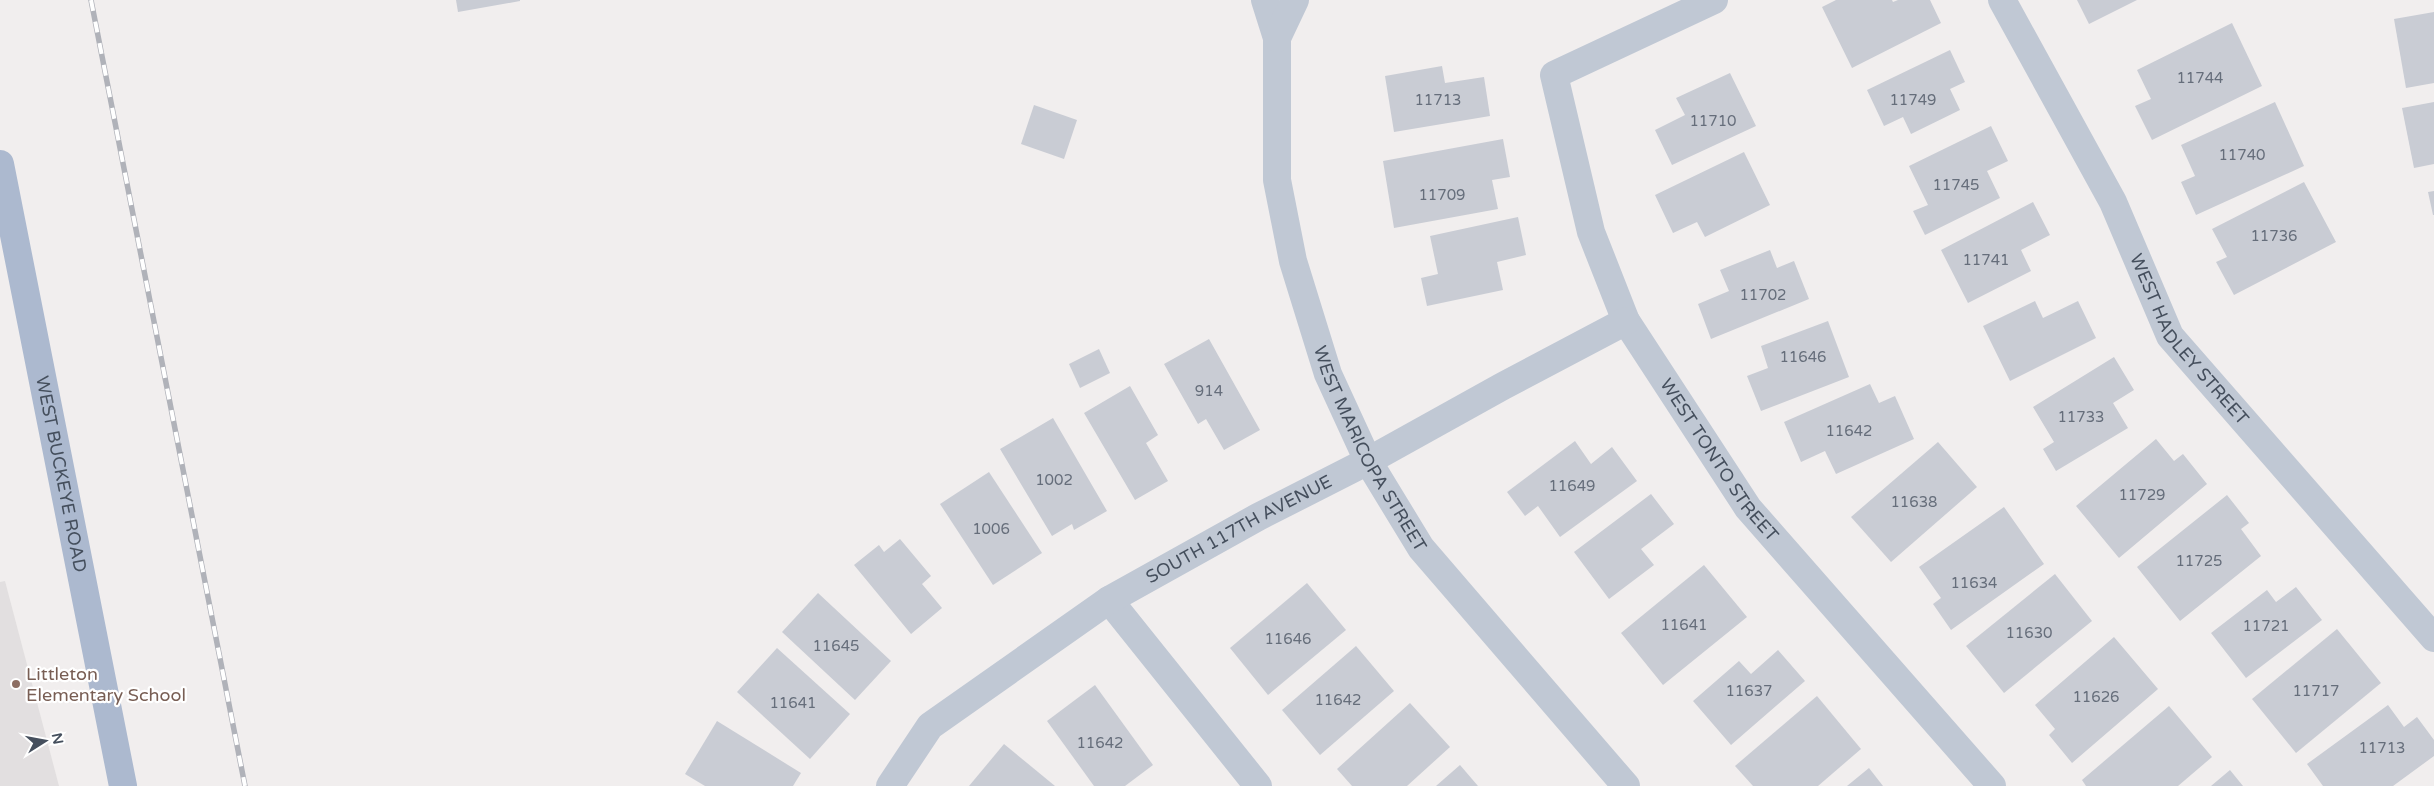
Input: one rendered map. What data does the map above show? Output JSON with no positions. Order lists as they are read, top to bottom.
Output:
{
  "streets": {
    "main road": ["WEST BUCKEYE ROAD"],
    "street": [
      "WEST HADLEY STREET",
      "WEST MARICOPA STREET",
      "WEST TONTO STREET",
      "SOUTH 117TH AVENUE"
    ]
  },
  "crossings": [
    ["WEST MARICOPA STREET", "SOUTH 117TH AVENUE"],
    ["WEST TONTO STREET", "SOUTH 117TH AVENUE"]
  ],
  "places": ["Littleton Elementary School"],
  "house_numbers": [
    "11744",
    "11713",
    "11749",
    "11710",
    "11740",
    "11745",
    "11709",
    "11736",
    "11741",
    "11702",
    "11646",
    "914",
    "11733",
    "11642",
    "1002",
    "11649",
    "11729",
    "11638",
    "1006",
    "11725",
    "11634",
    "11641",
    "11721",
    "11630",
    "11646",
    "11645",
    "11637",
    "11717",
    "11626",
    "11642",
    "11641",
    "11642",
    "11713"
  ],
  "north": "right"
}
